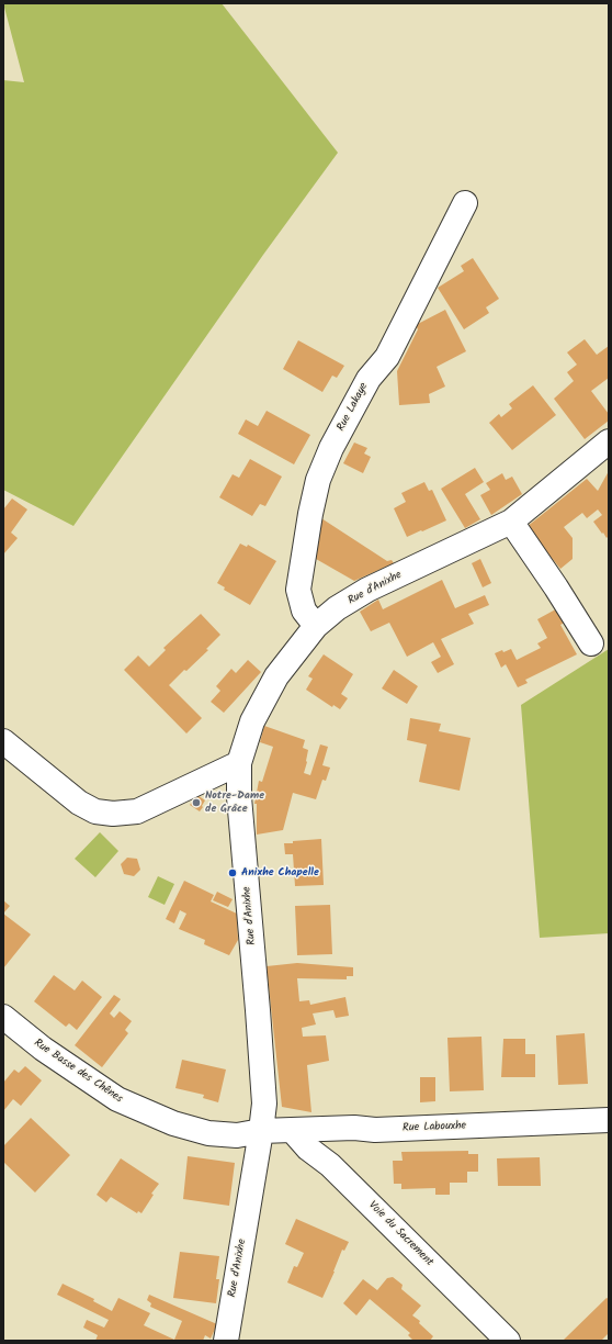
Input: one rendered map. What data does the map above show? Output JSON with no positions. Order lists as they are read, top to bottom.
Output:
{
  "streets": {
    "street": [
      "Rue Lakaye",
      "Rue d'Anixhe",
      "Rue Basse des Chênes",
      "Rue Labouxhe",
      "Voie du Sacrement"
    ]
  },
  "crossings": [
    ["Rue Lakaye", "Rue d'Anixhe"],
    ["Rue d'Anixhe", "Rue Basse des Chênes"],
    ["Rue d'Anixhe", "Rue Labouxhe"],
    ["Rue Basse des Chênes", "Rue Labouxhe"],
    ["Rue Labouxhe", "Voie du Sacrement"]
  ],
  "places": ["Notre-Dame de Grâce", "Anixhe Chapelle"]
}
